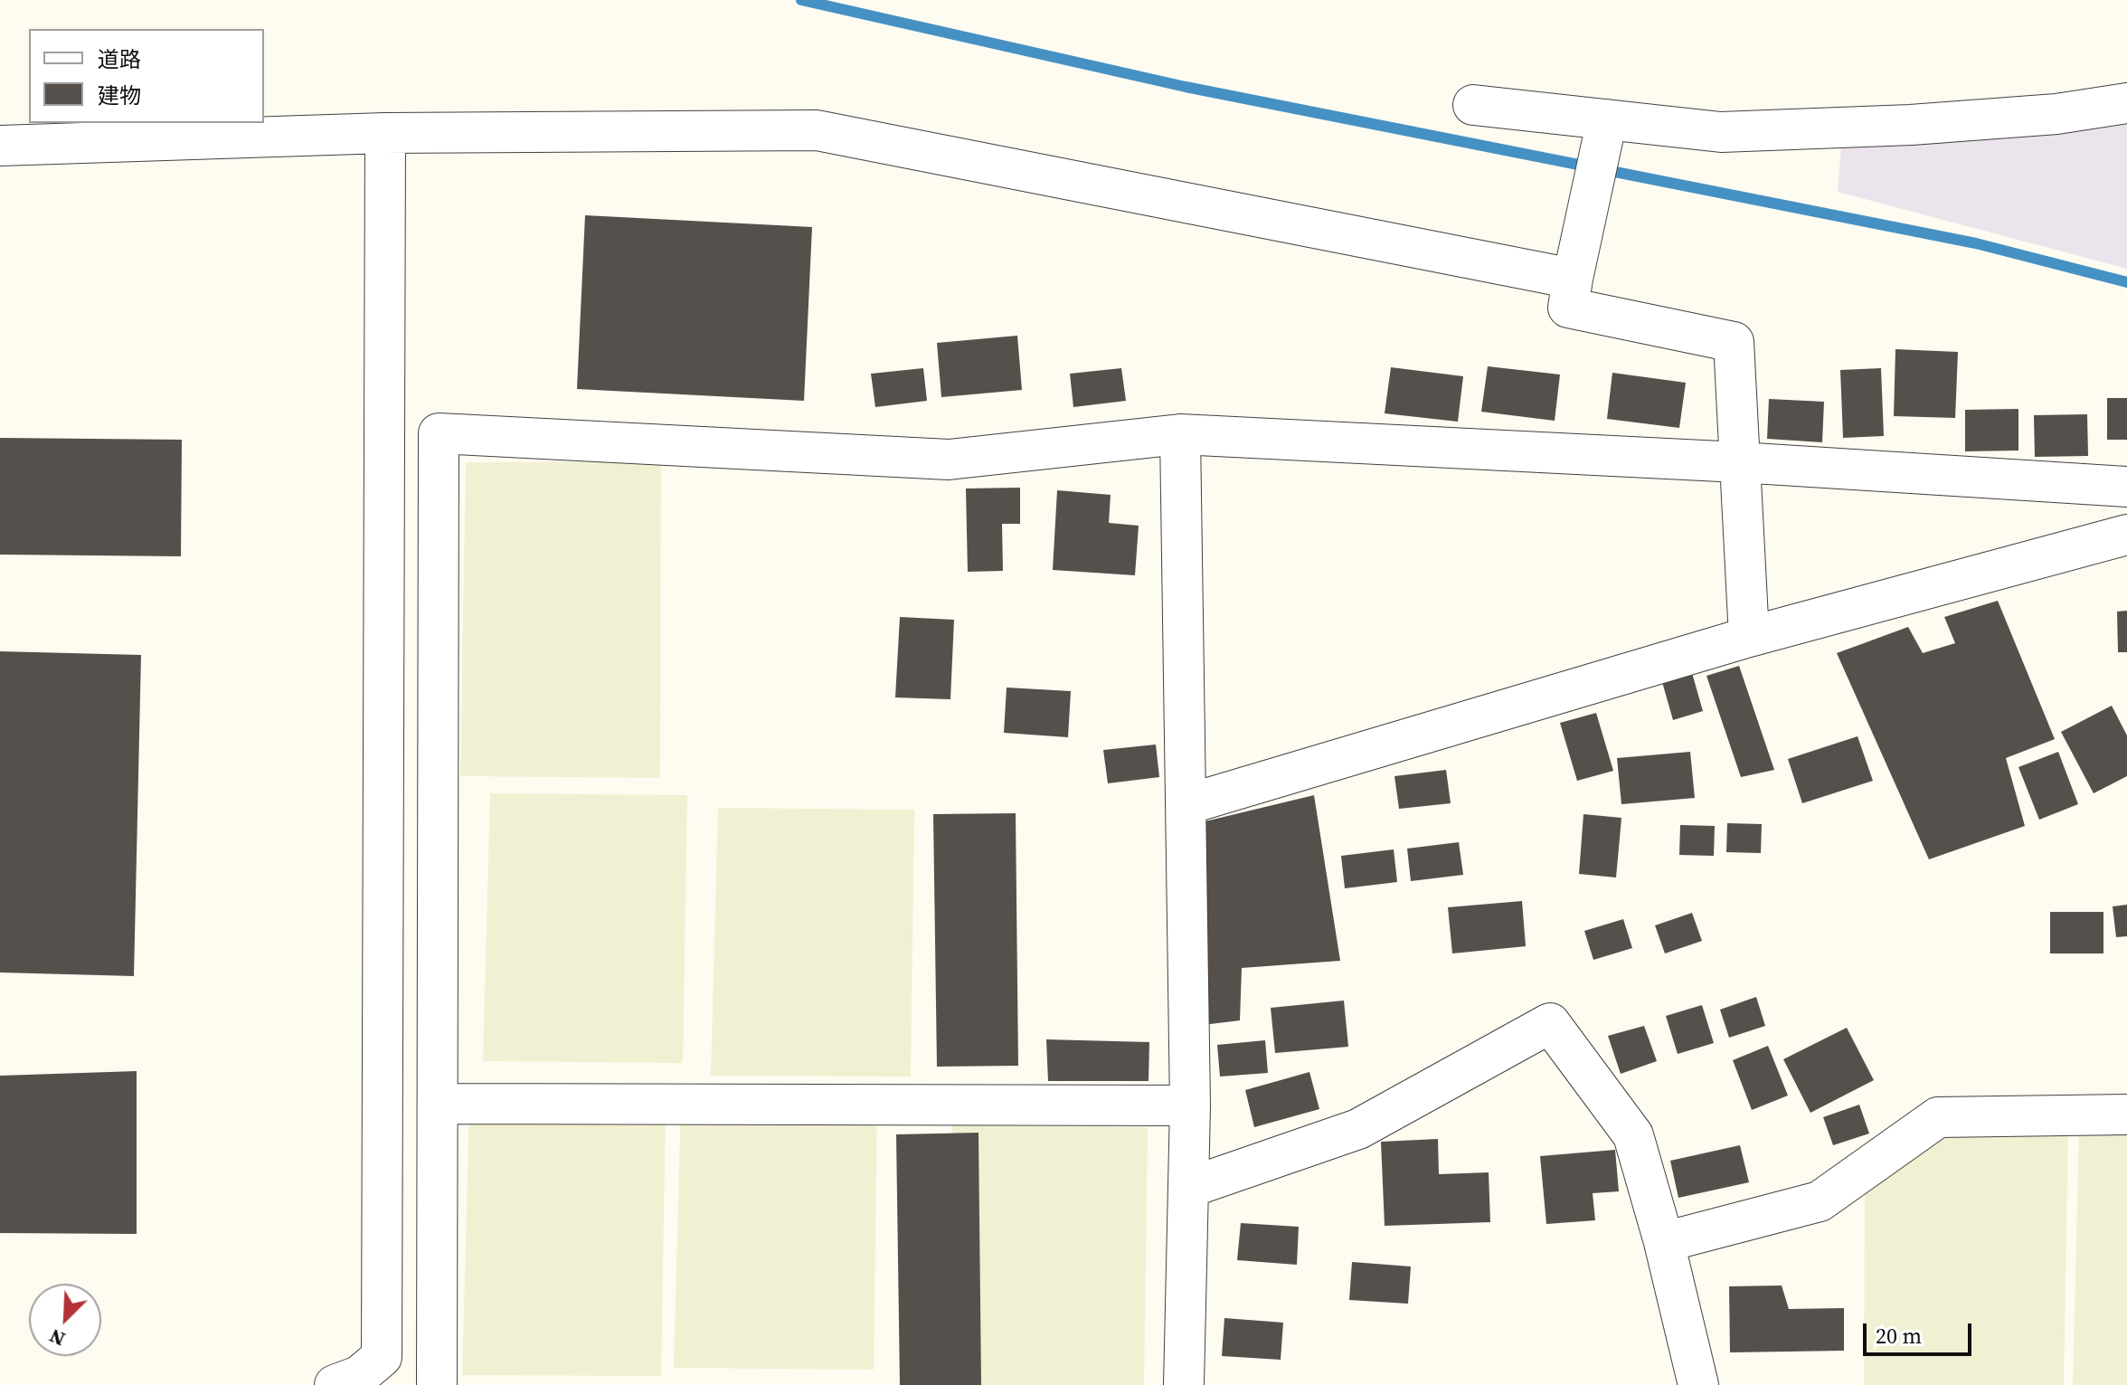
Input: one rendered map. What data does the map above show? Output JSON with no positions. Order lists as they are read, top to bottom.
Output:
{
  "legend": ["道路", "建物"],
  "scale_bar": "20 m",
  "north": "bottom left"
}
